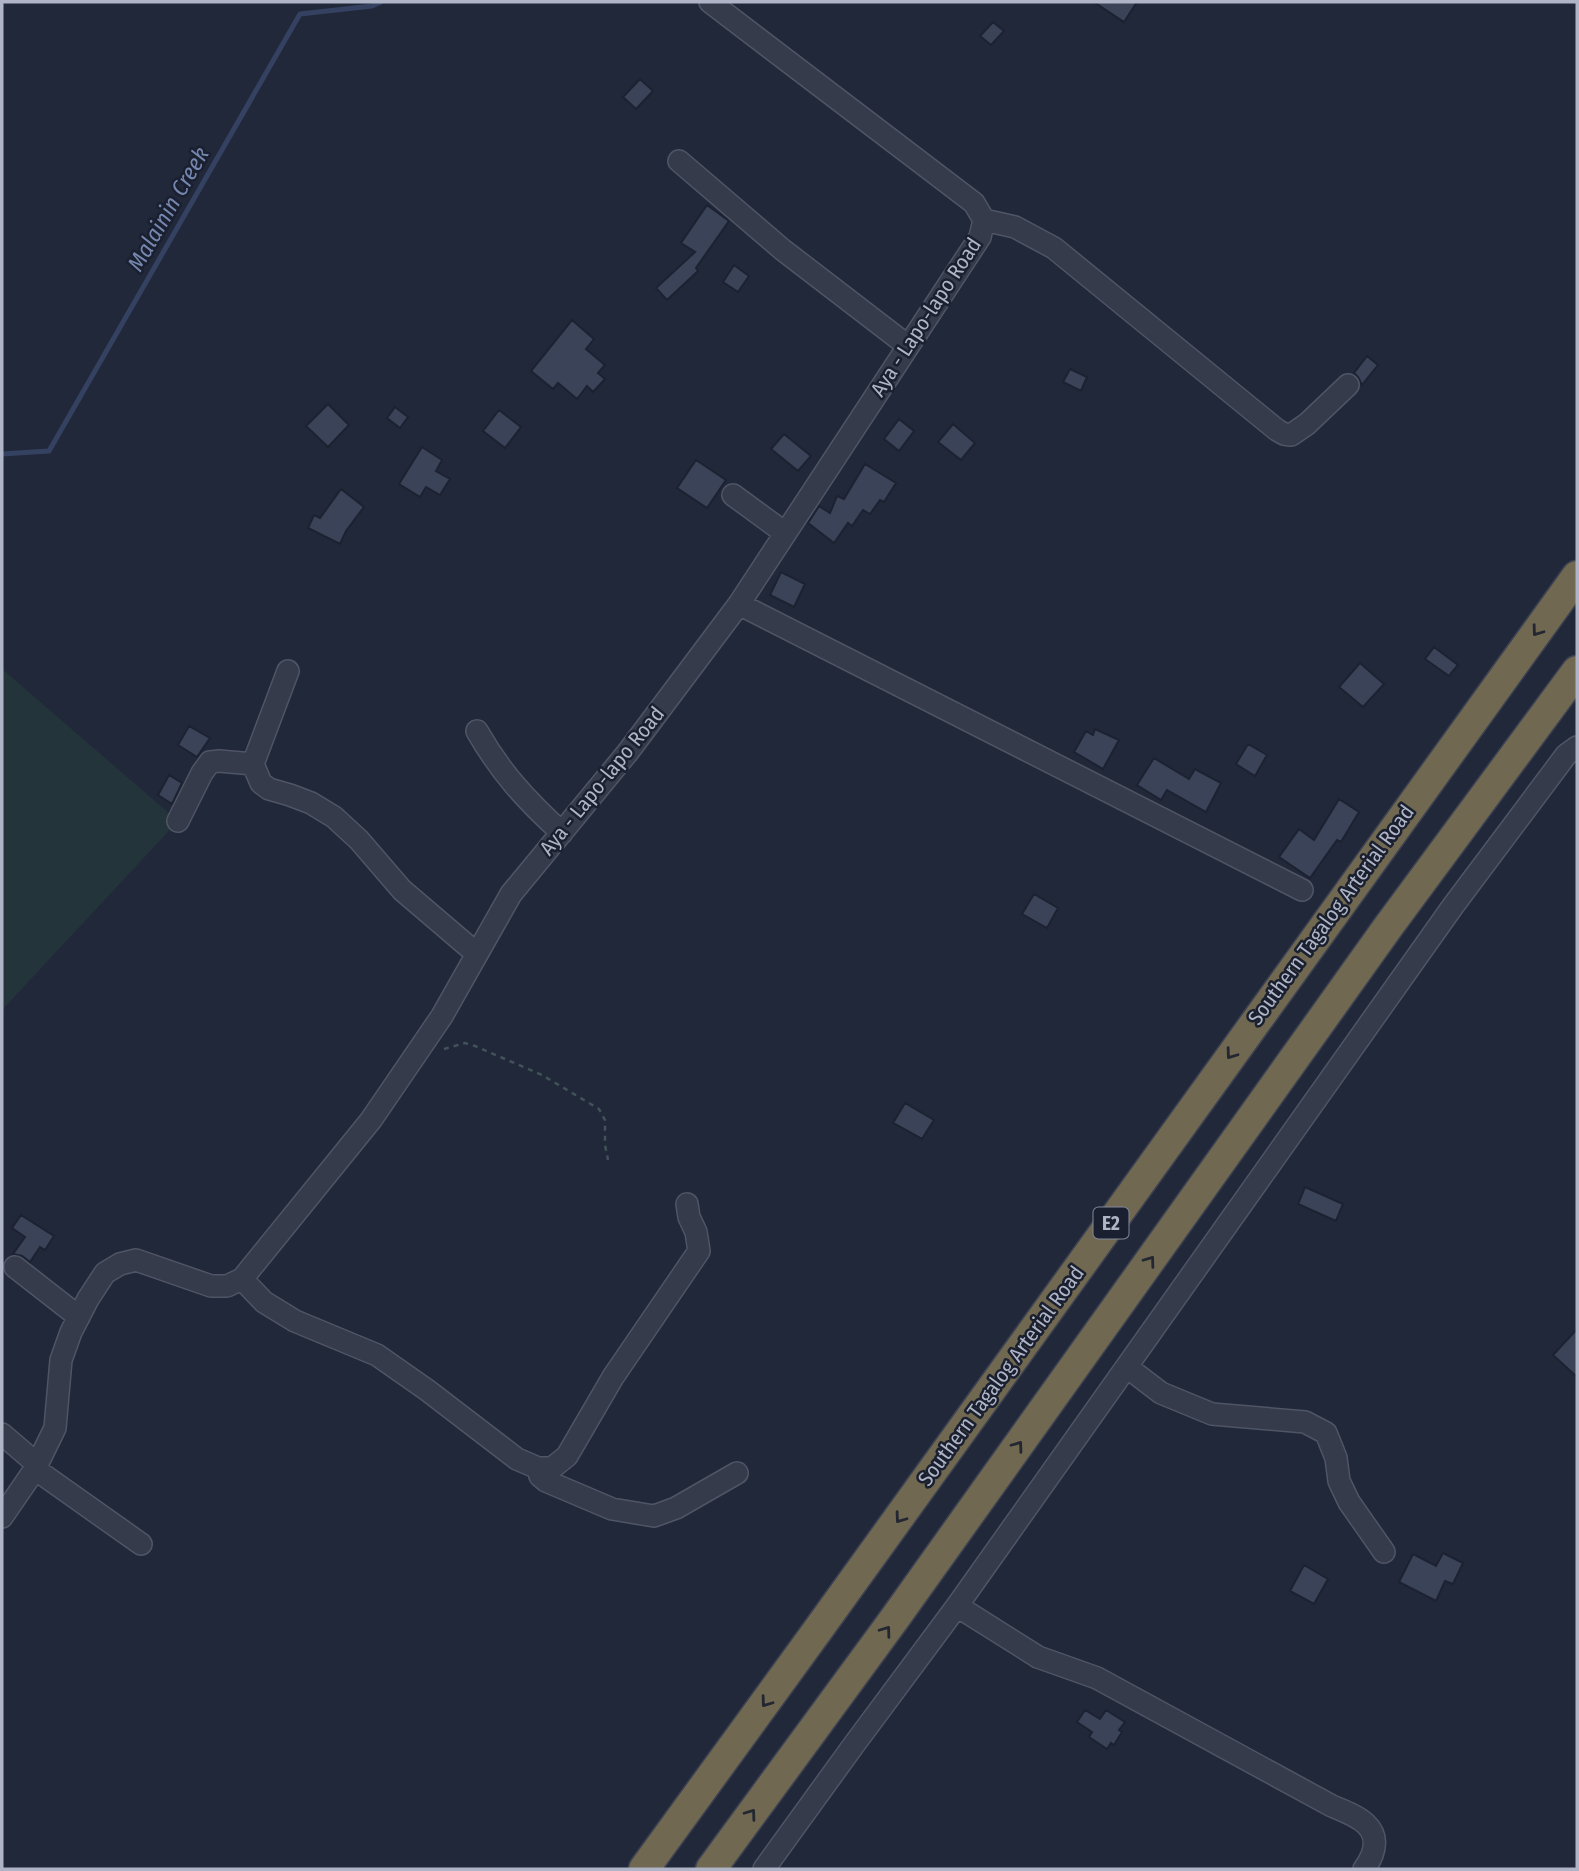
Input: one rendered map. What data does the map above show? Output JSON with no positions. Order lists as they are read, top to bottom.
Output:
{
  "streets": {
    "highway": ["Southern Tagalog Arterial Road", "E2"],
    "street": ["Aya - Lapo-lapo Road"]
  },
  "water": ["Malainin Creek"]
}
